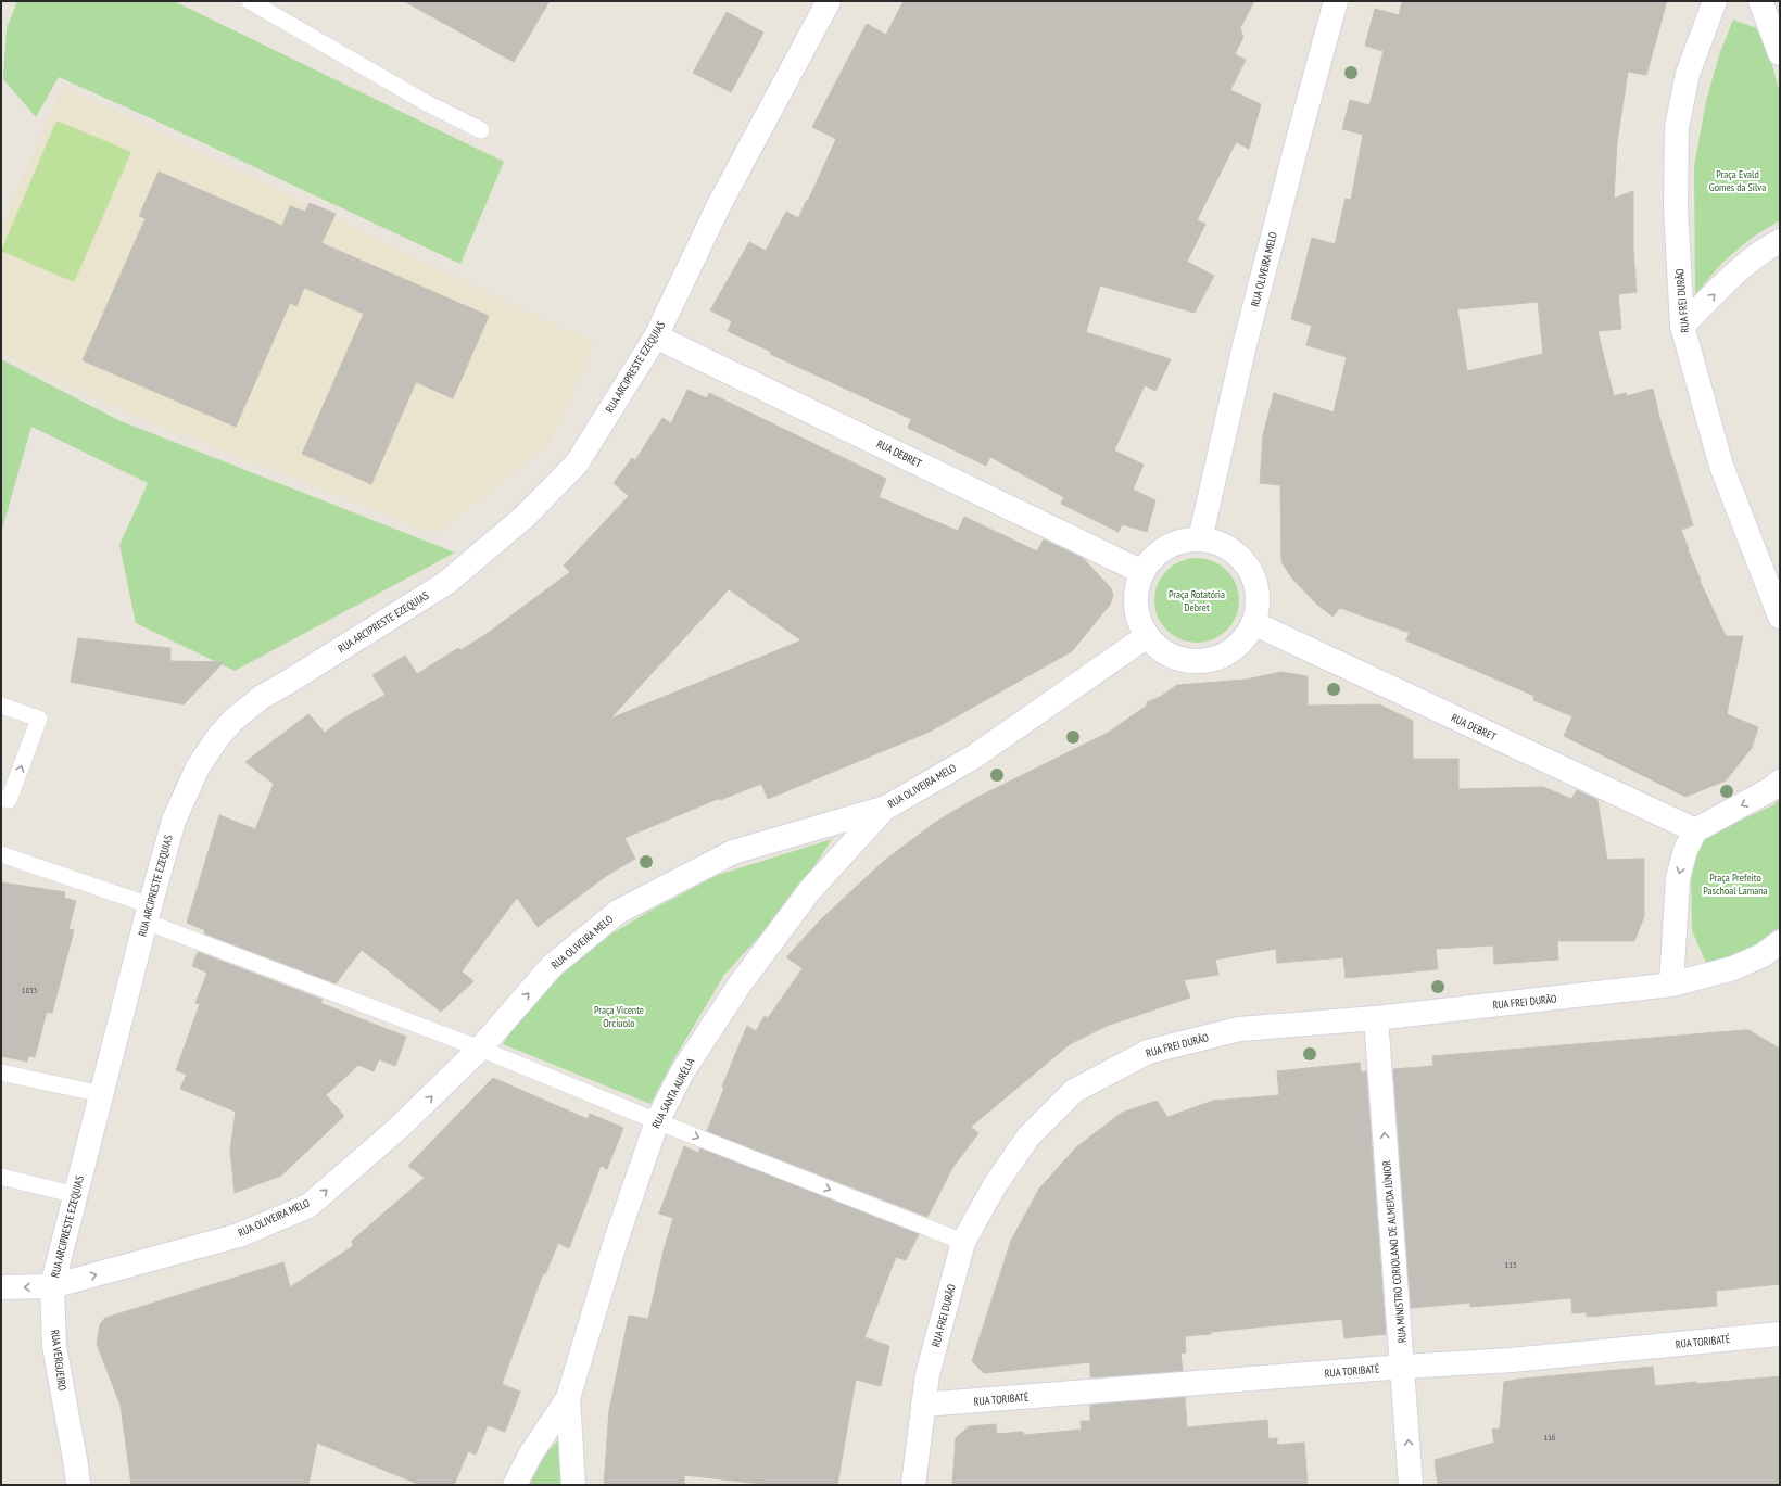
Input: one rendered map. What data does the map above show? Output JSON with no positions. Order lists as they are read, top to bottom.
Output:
{
  "streets": {
    "street": [
      "RUA OLIVEIRA MELO",
      "RUA FREI DURÃO",
      "RUA ARCIPRESTE EZEQUIAS",
      "RUA DEBRET",
      "RUA SANTA AURÉLIA",
      "RUA MINISTRO CORIOLANO DE ALMEIDA JÚNIOR",
      "RUA TORIBATÉ",
      "RUA VERGUEIRO"
    ]
  },
  "crossings": [
    ["RUA OLIVEIRA MELO", "RUA ARCIPRESTE EZEQUIAS"],
    ["RUA OLIVEIRA MELO", "RUA DEBRET"],
    ["RUA OLIVEIRA MELO", "RUA SANTA AURÉLIA"],
    ["RUA OLIVEIRA MELO", "RUA VERGUEIRO"],
    ["RUA FREI DURÃO", "RUA MINISTRO CORIOLANO DE ALMEIDA JÚNIOR"],
    ["RUA FREI DURÃO", "RUA TORIBATÉ"],
    ["RUA ARCIPRESTE EZEQUIAS", "RUA DEBRET"],
    ["RUA ARCIPRESTE EZEQUIAS", "RUA VERGUEIRO"],
    ["RUA MINISTRO CORIOLANO DE ALMEIDA JÚNIOR", "RUA TORIBATÉ"]
  ],
  "one_way": ["RUA OLIVEIRA MELO", "RUA MINISTRO CORIOLANO DE ALMEIDA JÚNIOR"],
  "parks": [
    "Praça Evald Gomes da Silva",
    "Praça Rotatória Debret",
    "Praça Prefeito Paschoal Lamana",
    "Praça Vicente Orciuolo"
  ],
  "house_numbers": ["1833", "113", "116"]
}
